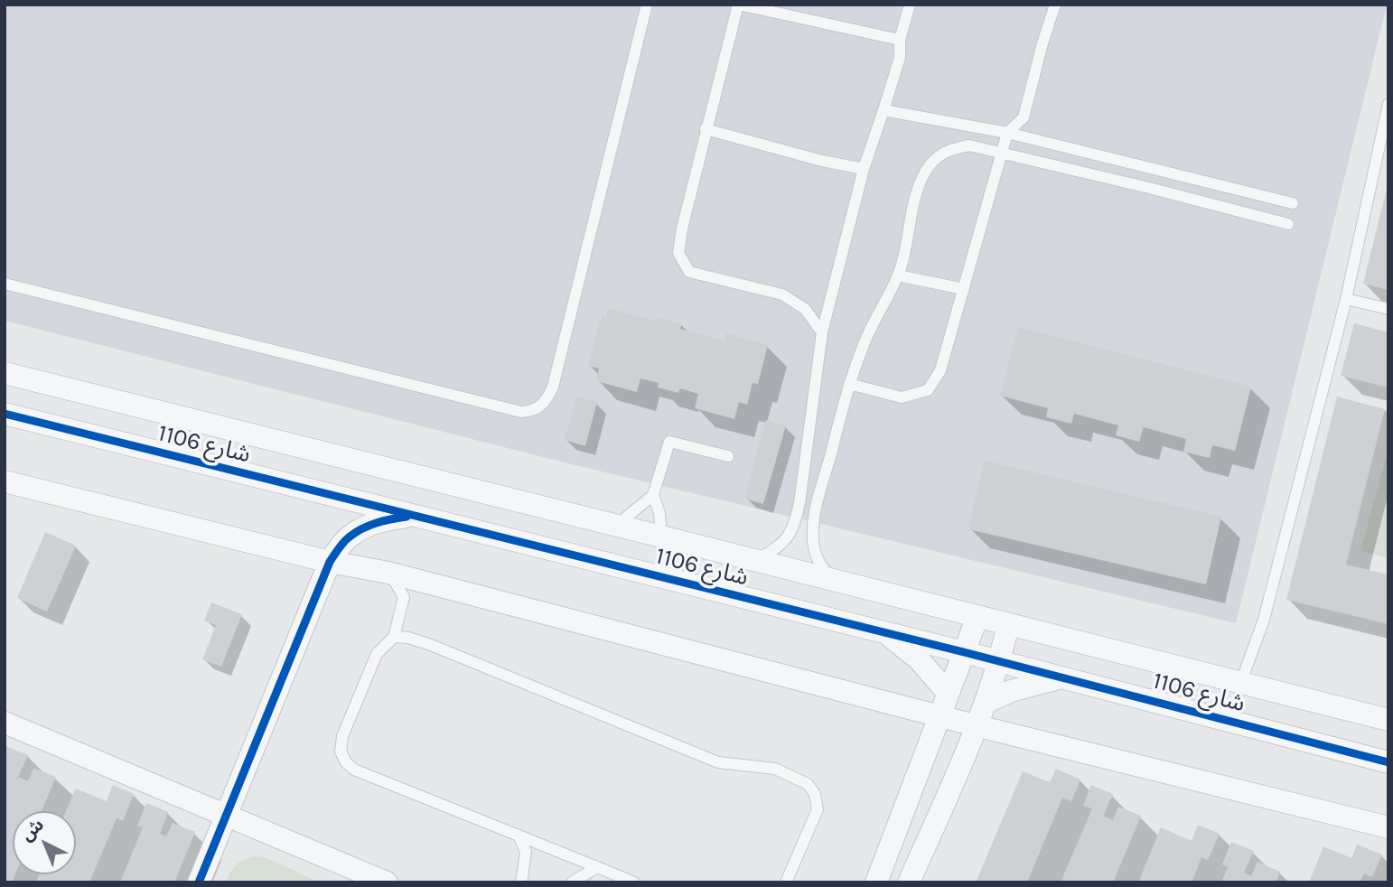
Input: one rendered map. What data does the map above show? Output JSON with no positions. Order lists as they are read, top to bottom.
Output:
{
  "streets": {
    "street": ["شارع 1106"]
  },
  "north": "top left"
}
